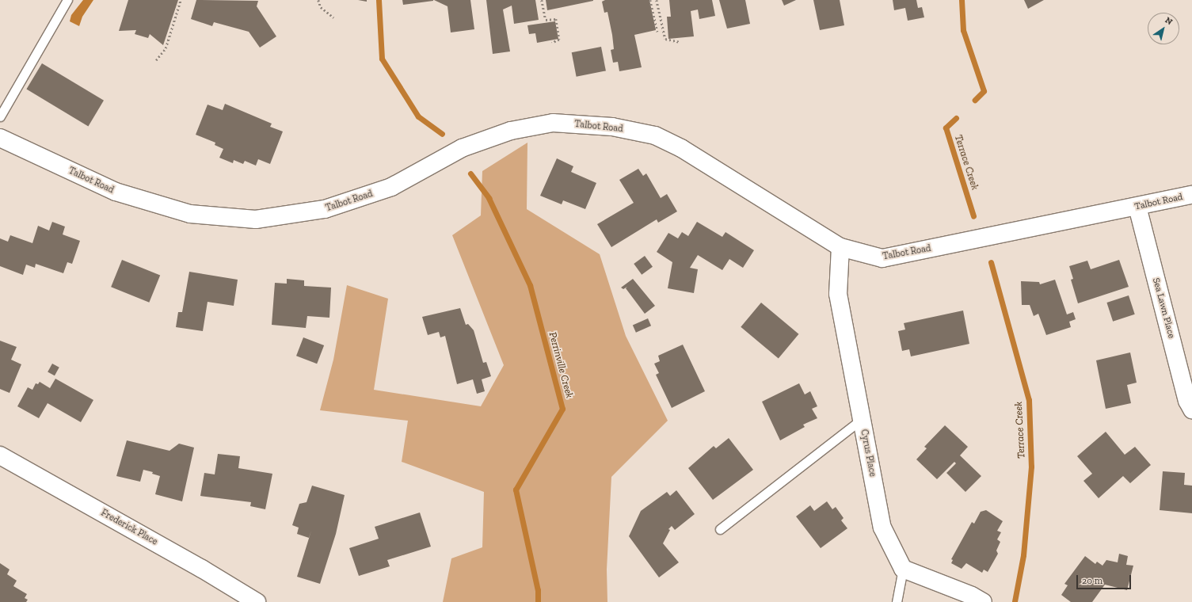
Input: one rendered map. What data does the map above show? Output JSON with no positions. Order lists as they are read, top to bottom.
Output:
{
  "streets": {
    "street": [
      "Talbot Road",
      "Sea Lawn Place",
      "Cyrus Place",
      "Frederick Place"
    ]
  },
  "crossings": [
    ["Talbot Road", "Sea Lawn Place"],
    ["Talbot Road", "Cyrus Place"]
  ],
  "water": ["Terrace Creek", "Perrinville Creek"],
  "scale_bar": "20 m",
  "north": "top right"
}
